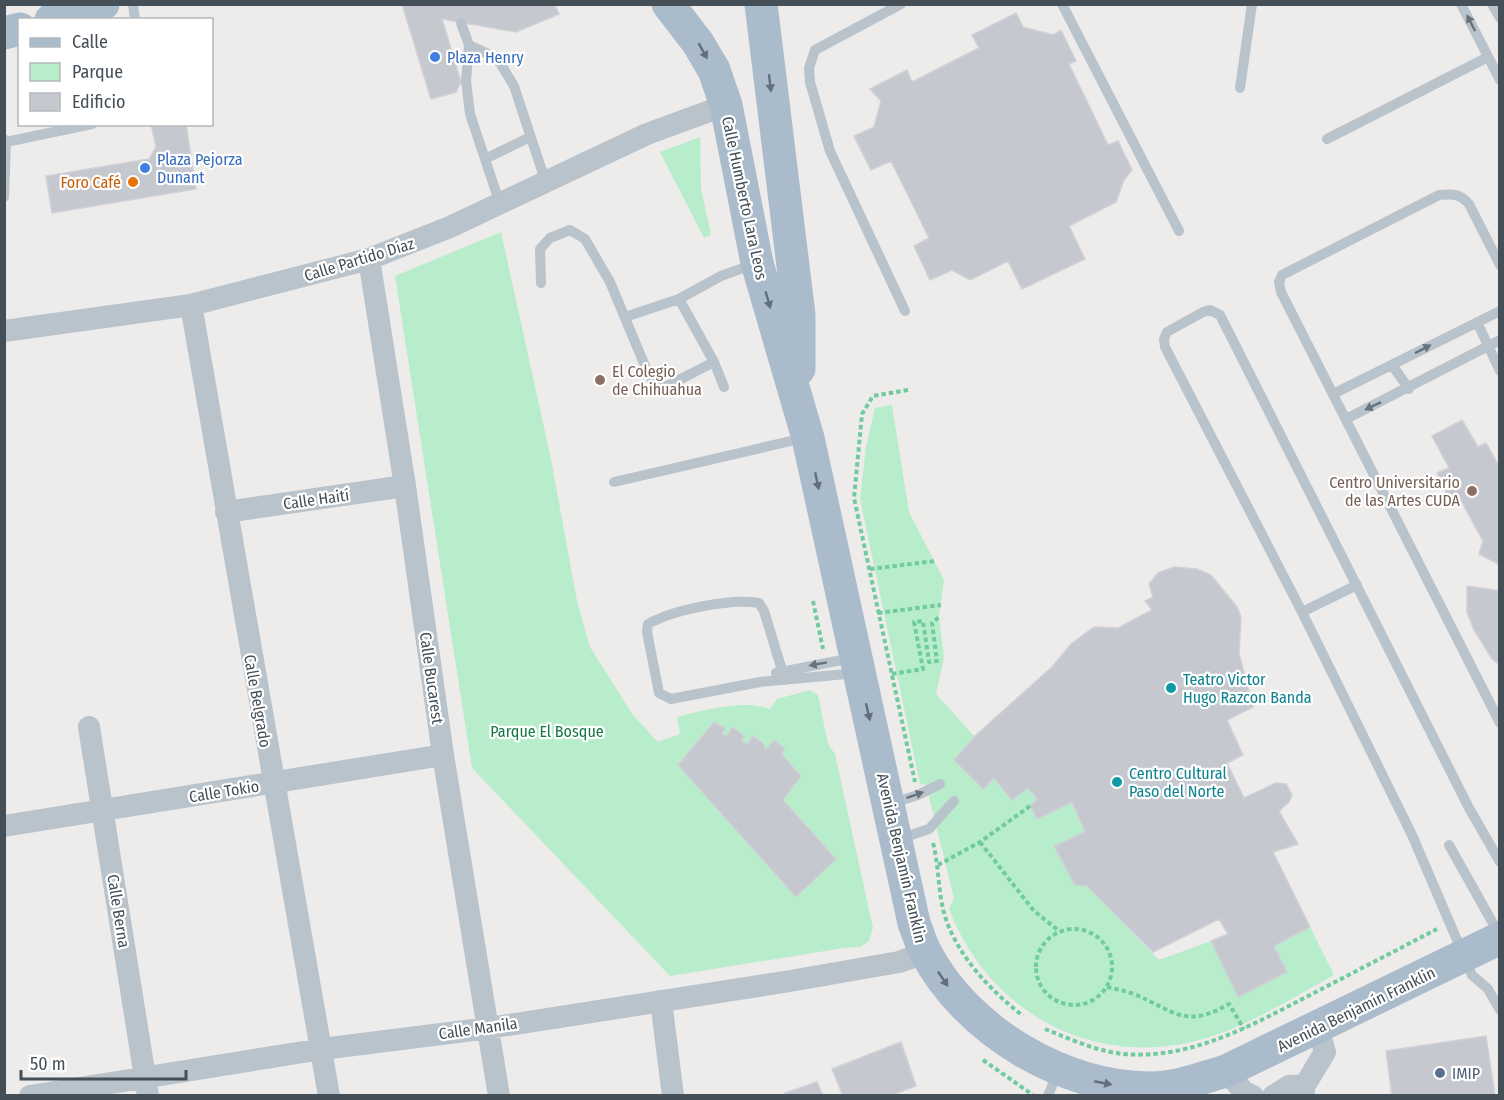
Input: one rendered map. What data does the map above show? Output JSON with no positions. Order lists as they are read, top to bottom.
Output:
{
  "streets": {
    "main road": ["Calle Humberto Lara Leos", "Avenida Benjamín Franklin"],
    "street": [
      "Calle Partido Díaz",
      "Calle Haití",
      "Calle Bucarest",
      "Calle Belgrado",
      "Calle Tokio",
      "Calle Berna",
      "Calle Manila"
    ]
  },
  "crossings": [
    ["Calle Humberto Lara Leos", "Calle Partido Díaz"],
    ["Calle Humberto Lara Leos", "Avenida Benjamín Franklin"],
    ["Calle Partido Díaz", "Calle Bucarest"],
    ["Calle Partido Díaz", "Calle Belgrado"],
    ["Calle Haití", "Calle Bucarest"],
    ["Calle Haití", "Calle Belgrado"],
    ["Calle Bucarest", "Calle Tokio"],
    ["Calle Bucarest", "Calle Manila"],
    ["Calle Belgrado", "Calle Tokio"],
    ["Calle Belgrado", "Calle Manila"],
    ["Calle Tokio", "Calle Berna"],
    ["Avenida Benjamín Franklin", "Calle Manila"],
    ["Calle Berna", "Calle Manila"]
  ],
  "one_way": ["Avenida Benjamín Franklin"],
  "parks": ["Parque El Bosque"],
  "places": [
    "Plaza Henry",
    "Plaza Pejorza Dunant",
    "Foro Café",
    "El Colegio de Chihuahua",
    "Centro Universitario de las Artes CUDA",
    "Teatro Victor Hugo Razcon Banda",
    "Centro Cultural Paso del Norte",
    "IMIP"
  ],
  "legend": ["Calle", "Parque", "Edificio"],
  "scale_bar": "50 m"
}
